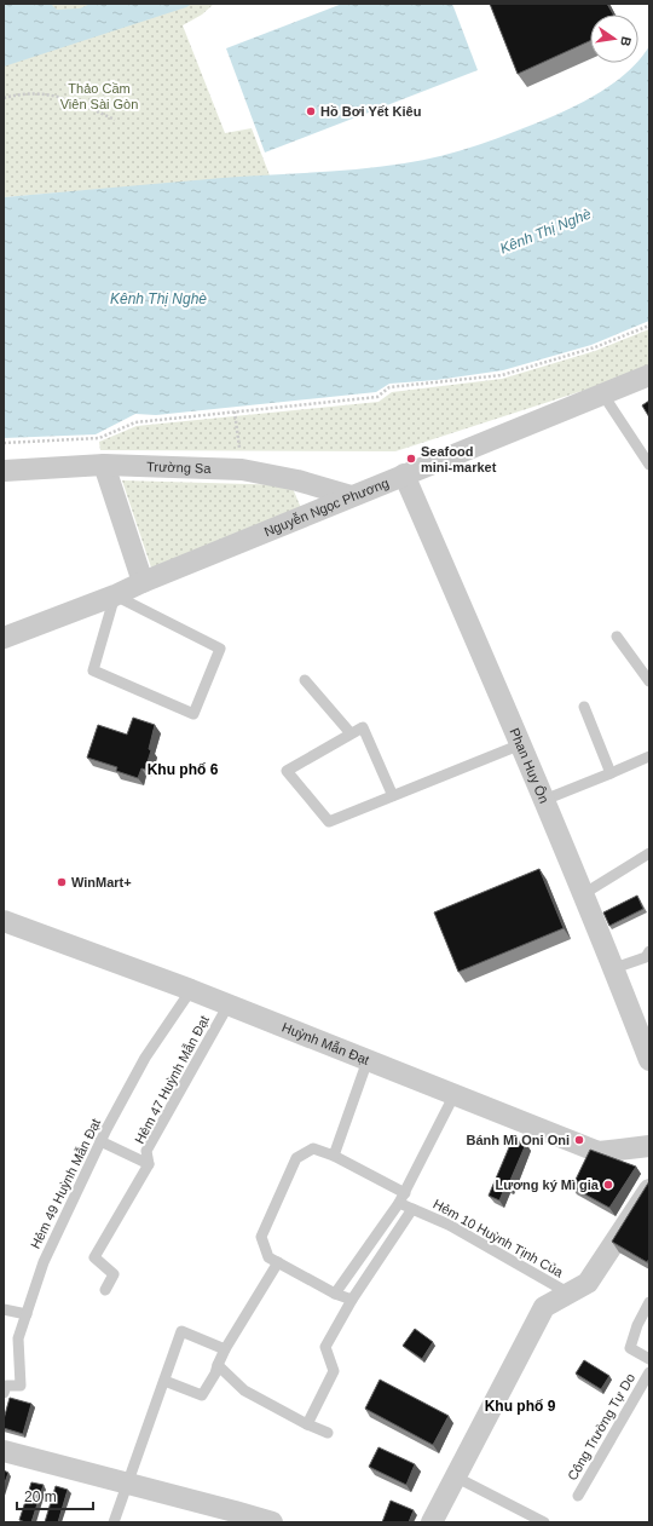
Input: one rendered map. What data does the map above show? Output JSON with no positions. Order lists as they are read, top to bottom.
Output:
{
  "streets": {
    "street": [
      "Trường Sa",
      "Nguyễn Ngọc Phương",
      "Phan Huy Ôn",
      "Huỳnh Mẫn Đạt"
    ],
    "lane": [
      "Hẻm 47 Huỳnh Mẫn Đạt",
      "Hẻm 49 Huỳnh Mẫn Đạt",
      "Hẻm 10 Huỳnh Tịnh Của",
      "Công Trường Tự Do"
    ]
  },
  "crossings": [
    ["Trường Sa", "Nguyễn Ngọc Phương"],
    ["Nguyễn Ngọc Phương", "Phan Huy Ôn"],
    ["Huỳnh Mẫn Đạt", "Hẻm 47 Huỳnh Mẫn Đạt"],
    ["Huỳnh Mẫn Đạt", "Hẻm 49 Huỳnh Mẫn Đạt"]
  ],
  "districts": ["Khu phố 6", "Khu phố 9"],
  "water": ["Kênh Thị Nghè"],
  "parks": ["Thảo Cầm Viên Sài Gòn"],
  "places": [
    "Hồ Bơi Yết Kiêu",
    "Seafood mini-market",
    "WinMart+",
    "Bánh Mì Oni Oni",
    "Lương ký Mì gia"
  ],
  "scale_bar": "20 m",
  "north": "right"
}
